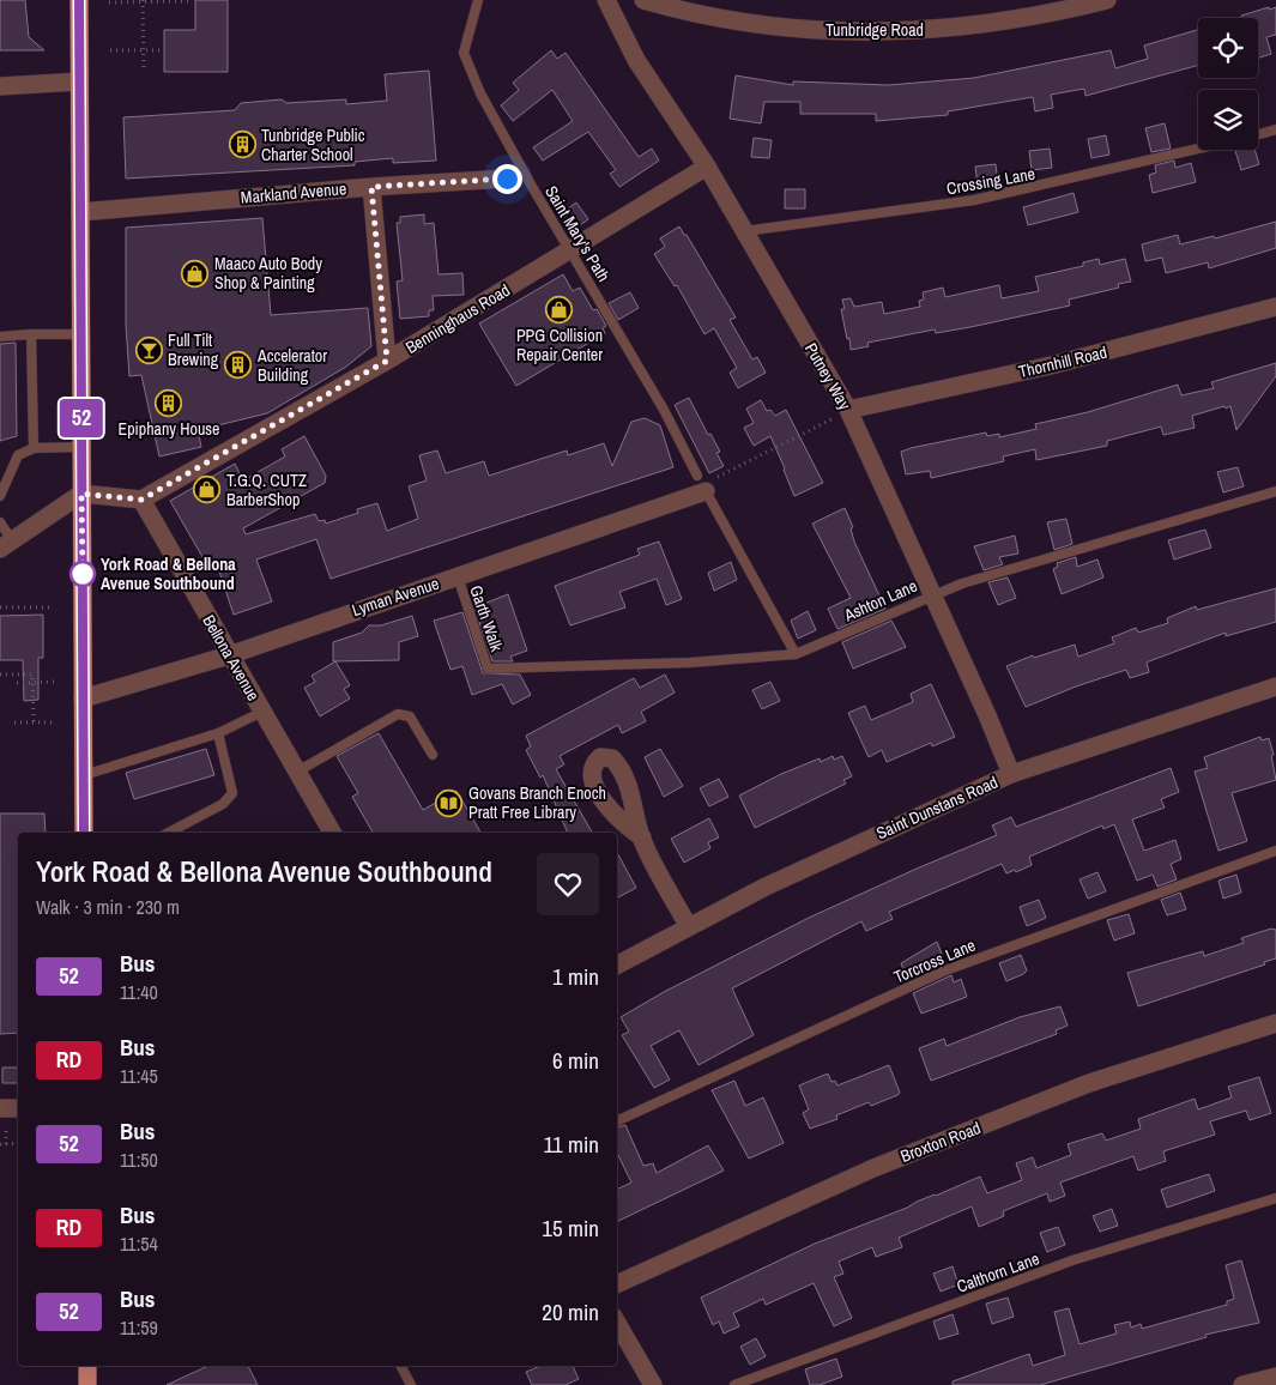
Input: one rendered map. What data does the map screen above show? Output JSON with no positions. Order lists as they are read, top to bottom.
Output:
{
  "streets": {
    "street": [
      "Tunbridge Road",
      "Markland Avenue",
      "Benninghaus Road",
      "Thornhill Road",
      "Putney Way",
      "Lyman Avenue",
      "Bellona Avenue",
      "Saint Dunstans Road",
      "Broxton Road"
    ],
    "lane": [
      "Crossing Lane",
      "Saint Mary's Path",
      "Ashton Lane",
      "Garth Walk",
      "Torcross Lane",
      "Calthorn Lane"
    ]
  },
  "crossings": [
    ["Crossing Lane", "Putney Way"],
    ["Saint Mary's Path", "Benninghaus Road"],
    ["Saint Mary's Path", "Lyman Avenue"],
    ["Saint Mary's Path", "Ashton Lane"],
    ["Benninghaus Road", "Putney Way"],
    ["Benninghaus Road", "Bellona Avenue"],
    ["Thornhill Road", "Putney Way"],
    ["Putney Way", "Ashton Lane"],
    ["Putney Way", "Saint Dunstans Road"],
    ["Lyman Avenue", "Garth Walk"],
    ["Lyman Avenue", "Bellona Avenue"],
    ["Ashton Lane", "Garth Walk"]
  ],
  "places": {
    "building": ["Tunbridge Public Charter School", "Accelerator Building", "Epiphany House"],
    "shop": ["Maaco Auto Body Shop & Painting", "PPG Collision Repair Center", "T.G.Q. CUTZ BarberShop"],
    "bar": ["Full Tilt Brewing"],
    "other": ["York Road & Bellona Avenue Southbound"],
    "library": ["Govans Branch Enoch Pratt Free Library"]
  },
  "lines": ["bus line 52"],
  "page": {
    "on_map": "52",
    "heading": ["York Road & Bellona Avenue Southbound", "Walk · 3 min · 230 m"],
    "list": [
      {
        "mark": "52",
        "name": "Bus",
        "note": "11:40",
        "value": "1 min"
      },
      {
        "mark": "RD",
        "name": "Bus",
        "note": "11:45",
        "value": "6 min"
      },
      {
        "mark": "52",
        "name": "Bus",
        "note": "11:50",
        "value": "11 min"
      },
      {
        "mark": "RD",
        "name": "Bus",
        "note": "11:54",
        "value": "15 min"
      },
      {
        "mark": "52",
        "name": "Bus",
        "note": "11:59",
        "value": "20 min"
      }
    ]
  }
}
